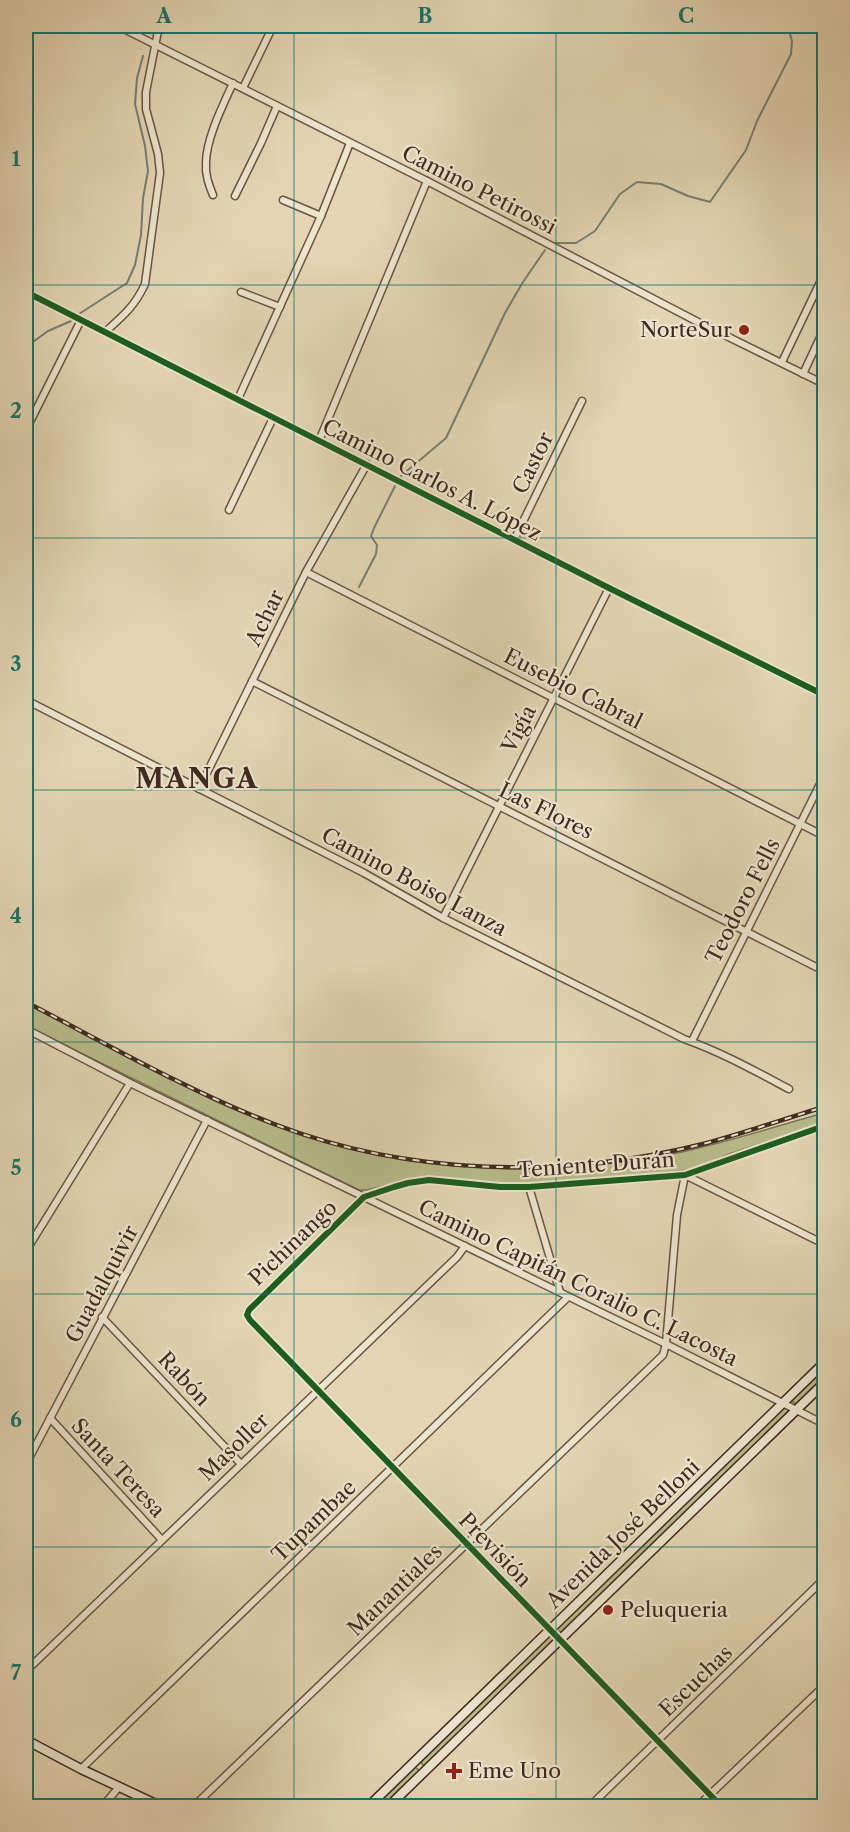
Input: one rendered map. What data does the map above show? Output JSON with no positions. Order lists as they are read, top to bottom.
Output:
{
  "streets": {
    "main road": ["Avenida José Belloni"],
    "street": [
      "Camino Petirossi",
      "Castor",
      "Camino Carlos A. López",
      "Achar",
      "Eusebio Cabral",
      "Vigía",
      "Las Flores",
      "Camino Boiso Lanza",
      "Teodoro Fells",
      "Teniente Durán",
      "Pichinango",
      "Camino Capitán Coralio C. Lacosta",
      "Guadalquivir",
      "Rabón",
      "Masoller",
      "Santa Teresa",
      "Tupambae",
      "Previsión",
      "Manantiales",
      "Escuchas"
    ]
  },
  "crossings": [
    ["Castor", "Camino Carlos A. López"],
    ["Camino Carlos A. López", "Achar"],
    ["Camino Carlos A. López", "Vigía"],
    ["Achar", "Eusebio Cabral"],
    ["Achar", "Las Flores"],
    ["Achar", "Camino Boiso Lanza"],
    ["Eusebio Cabral", "Vigía"],
    ["Eusebio Cabral", "Teodoro Fells"],
    ["Vigía", "Las Flores"],
    ["Vigía", "Camino Boiso Lanza"],
    ["Las Flores", "Teodoro Fells"],
    ["Camino Boiso Lanza", "Teodoro Fells"],
    ["Teniente Durán", "Pichinango"],
    ["Teniente Durán", "Camino Capitán Coralio C. Lacosta"],
    ["Pichinango", "Camino Capitán Coralio C. Lacosta"],
    ["Pichinango", "Previsión"],
    ["Camino Capitán Coralio C. Lacosta", "Guadalquivir"],
    ["Camino Capitán Coralio C. Lacosta", "Masoller"],
    ["Camino Capitán Coralio C. Lacosta", "Tupambae"],
    ["Camino Capitán Coralio C. Lacosta", "Avenida José Belloni"],
    ["Camino Capitán Coralio C. Lacosta", "Manantiales"],
    ["Guadalquivir", "Rabón"],
    ["Guadalquivir", "Santa Teresa"],
    ["Rabón", "Masoller"],
    ["Masoller", "Santa Teresa"],
    ["Masoller", "Previsión"],
    ["Tupambae", "Previsión"],
    ["Avenida José Belloni", "Previsión"],
    ["Previsión", "Manantiales"],
    ["Previsión", "Escuchas"]
  ],
  "districts": ["MANGA"],
  "places": {
    "other": ["NorteSur", "Peluqueria"],
    "health": ["Eme Uno"]
  },
  "grid": {
    "columns": ["A", "B", "C"],
    "rows": [
      "1",
      "2",
      "3",
      "4",
      "5",
      "6",
      "7"
    ]
  }
}
